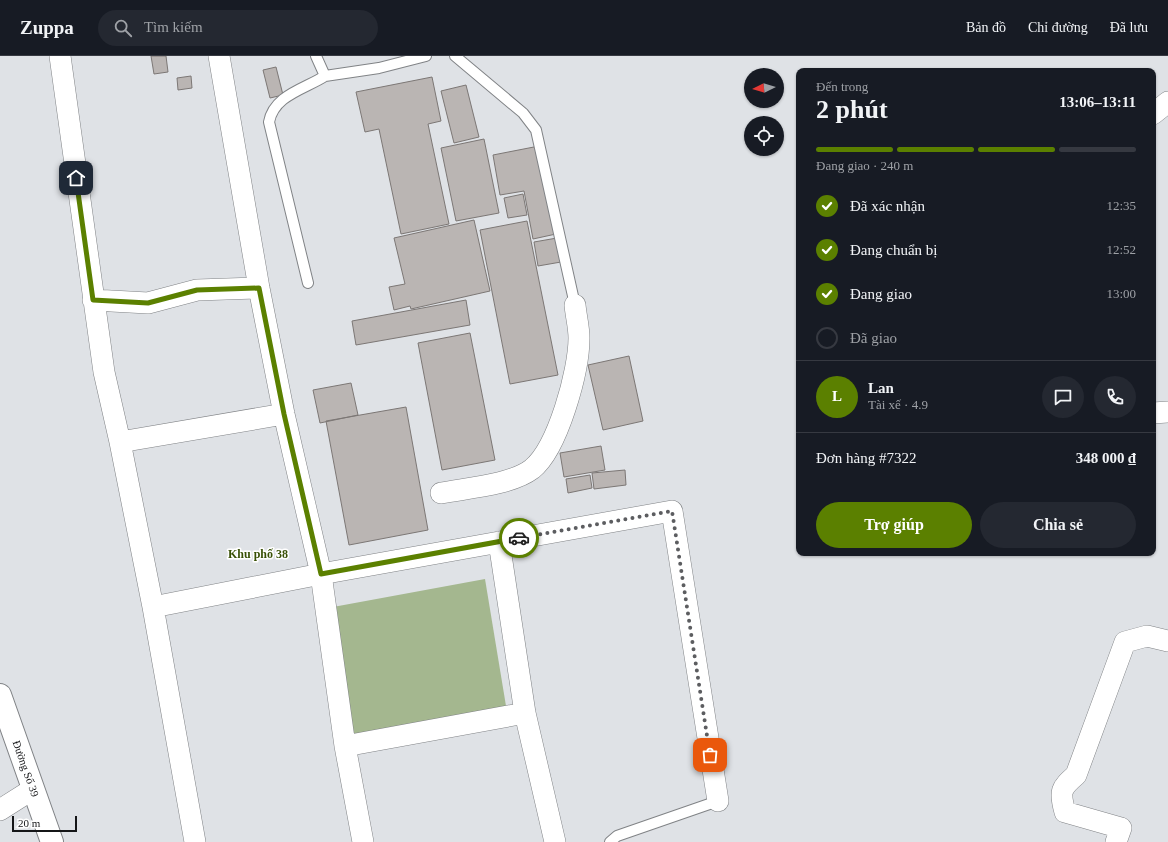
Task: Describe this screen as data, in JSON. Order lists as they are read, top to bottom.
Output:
{
  "streets": {
    "street": ["Đường Số 39"]
  },
  "districts": ["Khu phố 38"],
  "scale_bar": "20 m",
  "north": "left",
  "page": {
    "header": "Zuppa",
    "search": "Tìm kiếm",
    "nav": ["Bản đồ", "Chỉ đường", "Đã lưu"],
    "heading": ["2 phút", "Đến trong", "13:06–13:11"],
    "panel": [
      "Lan",
      "Tài xế · 4.9",
      "Đơn hàng #7322",
      "348 000 ₫"
    ],
    "bar": "Đang giao · 240 m",
    "list": [
      ["Đã xác nhận", "12:35"],
      ["Đang chuẩn bị", "12:52"],
      ["Đang giao", "13:00"],
      "Đã giao"
    ],
    "round": "L",
    "buttons": ["Trợ giúp", "Chia sẻ"],
    "scale": "20 m"
  }
}
